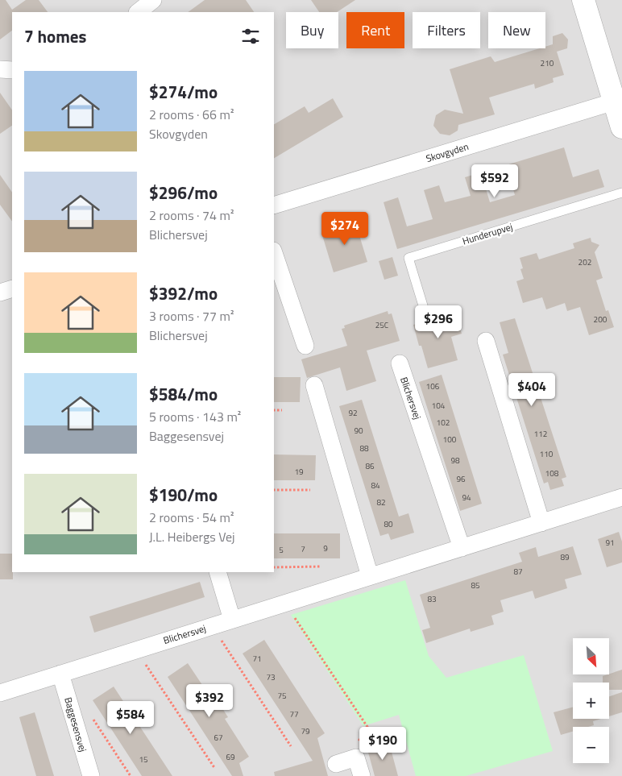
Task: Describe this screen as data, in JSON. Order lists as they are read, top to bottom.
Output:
{
  "streets": {
    "street": ["Skovgyden", "Blichersvej", "Baggesensvej"],
    "lane": ["Hunderupvej"]
  },
  "crossings": [
    ["Blichersvej", "Baggesensvej"]
  ],
  "house_numbers": [
    "210",
    "202",
    "200",
    "25C",
    "106",
    "104",
    "92",
    "102",
    "90",
    "112",
    "100",
    "88",
    "110",
    "98",
    "86",
    "19",
    "108",
    "96",
    "84",
    "94",
    "82",
    "80",
    "91",
    "9",
    "7",
    "5",
    "89",
    "87",
    "85",
    "83",
    "71",
    "73",
    "75",
    "77",
    "79",
    "67",
    "69",
    "15"
  ],
  "north": "bottom right",
  "page": {
    "chip": [
      "Buy",
      "Rent",
      "Filters",
      "New"
    ],
    "heading": "7 homes",
    "list": [
      {
        "name": "$274/mo",
        "note": "2 rooms · 66 m² · Skovgyden"
      },
      {
        "name": "$296/mo",
        "note": "2 rooms · 74 m² · Blichersvej"
      },
      {
        "name": "$392/mo",
        "note": "3 rooms · 77 m² · Blichersvej"
      },
      {
        "name": "$584/mo",
        "note": "5 rooms · 143 m² · Baggesensvej"
      },
      {
        "name": "$190/mo",
        "note": "2 rooms · 54 m² · J.L. Heibergs Vej"
      }
    ],
    "price": [
      "$592",
      "$274",
      "$296",
      "$404",
      "$392",
      "$584",
      "$190"
    ],
    "map_buttons": ["+", "−"]
  }
}
